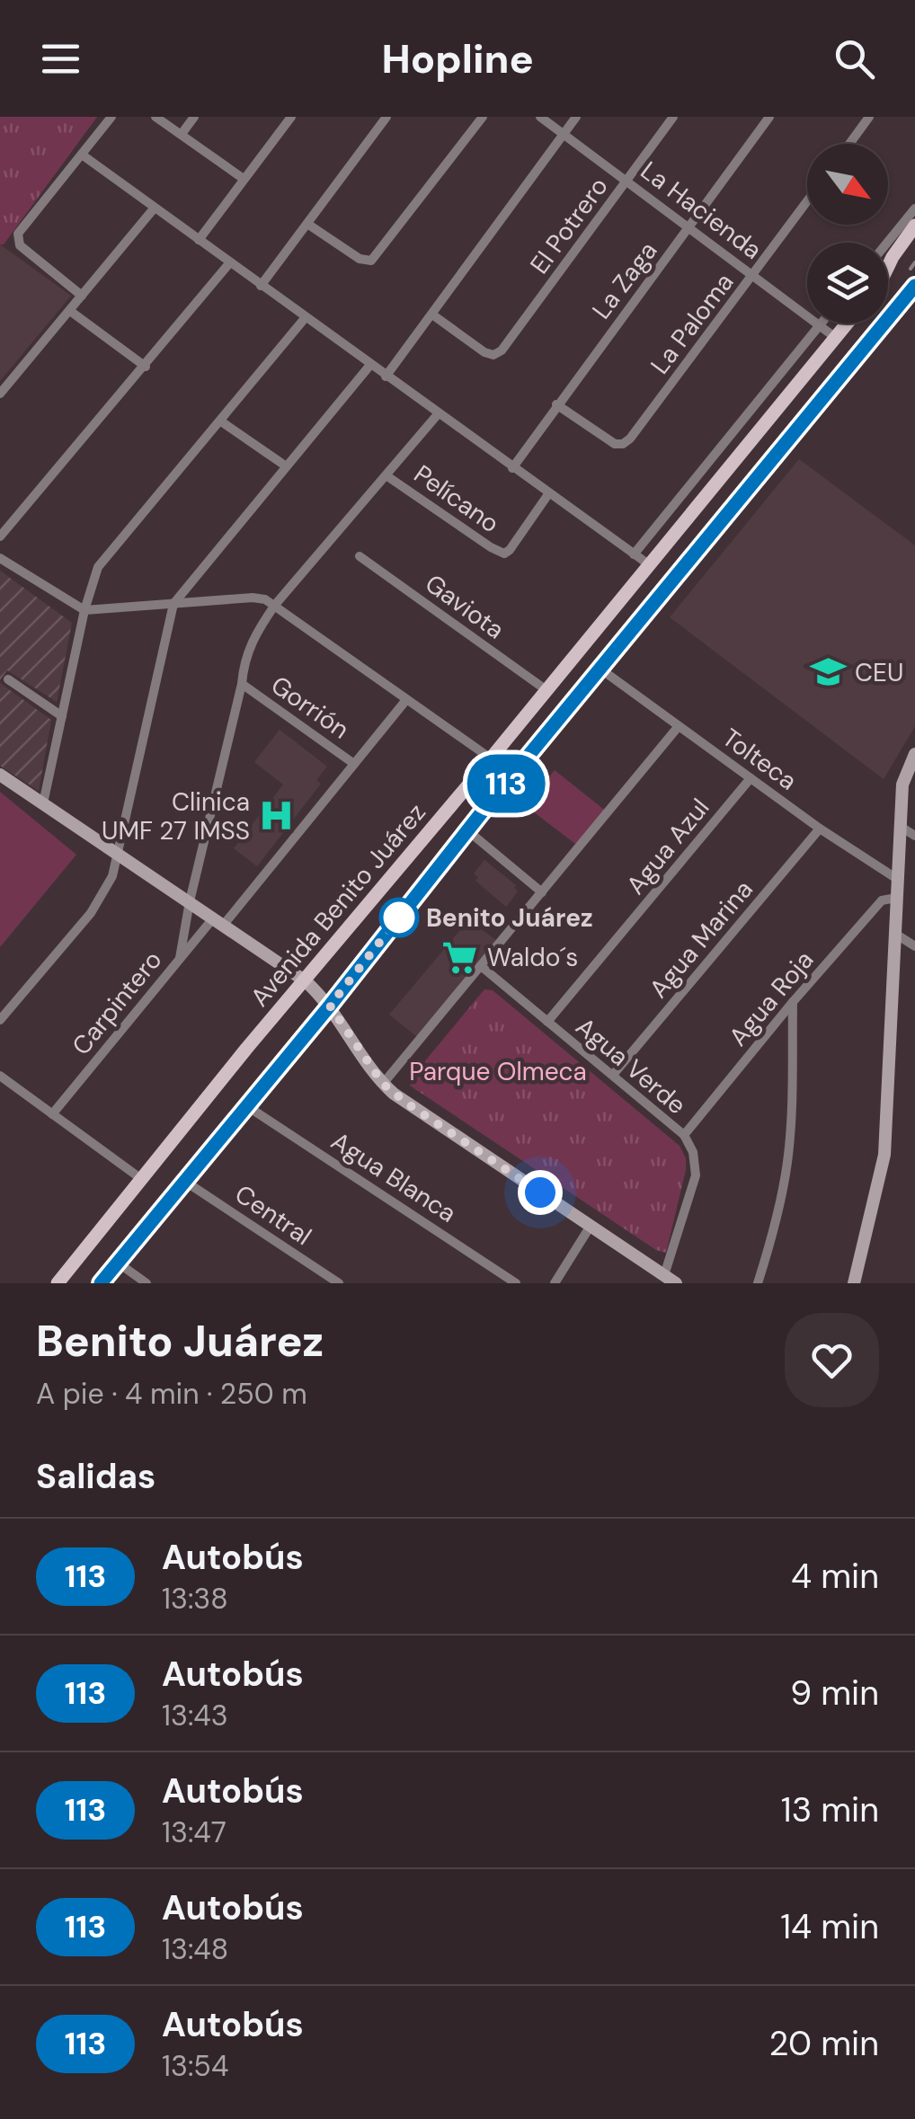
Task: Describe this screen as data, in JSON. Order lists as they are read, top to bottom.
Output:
{
  "streets": {
    "main road": ["Avenida Benito Juárez"],
    "street": [
      "La Hacienda",
      "El Potrero",
      "La Zaga",
      "La Paloma",
      "Pelícano",
      "Gaviota",
      "Gorrión",
      "Tolteca",
      "Agua Azul",
      "Agua Marina",
      "Agua Roja",
      "Carpintero",
      "Agua Verde",
      "Agua Blanca",
      "Central"
    ]
  },
  "crossings": [
    ["La Hacienda", "El Potrero"],
    ["La Hacienda", "La Zaga"],
    ["La Hacienda", "La Paloma"],
    ["La Hacienda", "Avenida Benito Juárez"],
    ["La Zaga", "La Paloma"],
    ["Gaviota", "Avenida Benito Juárez"],
    ["Gorrión", "Carpintero"],
    ["Tolteca", "Agua Azul"],
    ["Tolteca", "Avenida Benito Juárez"],
    ["Tolteca", "Agua Marina"],
    ["Agua Azul", "Agua Verde"],
    ["Avenida Benito Juárez", "Agua Blanca"],
    ["Avenida Benito Juárez", "Central"],
    ["Agua Marina", "Agua Verde"],
    ["Agua Roja", "Agua Verde"]
  ],
  "parks": ["Parque Olmeca"],
  "places": {
    "school or university": ["CEU"],
    "hospital": ["Clinica UMF 27 IMSS"],
    "other": ["Benito Juárez"],
    "supermarket": ["Waldo´s"]
  },
  "lines": ["bus line 113"],
  "north": "bottom right",
  "page": {
    "header": "Hopline",
    "on_map": "113",
    "heading": [
      ["Benito Juárez", "A pie · 4 min · 250 m"],
      "Salidas"
    ],
    "list": [
      {
        "mark": "113",
        "name": "Autobús",
        "note": "13:38",
        "value": "4 min"
      },
      {
        "mark": "113",
        "name": "Autobús",
        "note": "13:43",
        "value": "9 min"
      },
      {
        "mark": "113",
        "name": "Autobús",
        "note": "13:47",
        "value": "13 min"
      },
      {
        "mark": "113",
        "name": "Autobús",
        "note": "13:48",
        "value": "14 min"
      },
      {
        "mark": "113",
        "name": "Autobús",
        "note": "13:54",
        "value": "20 min"
      }
    ]
  }
}
